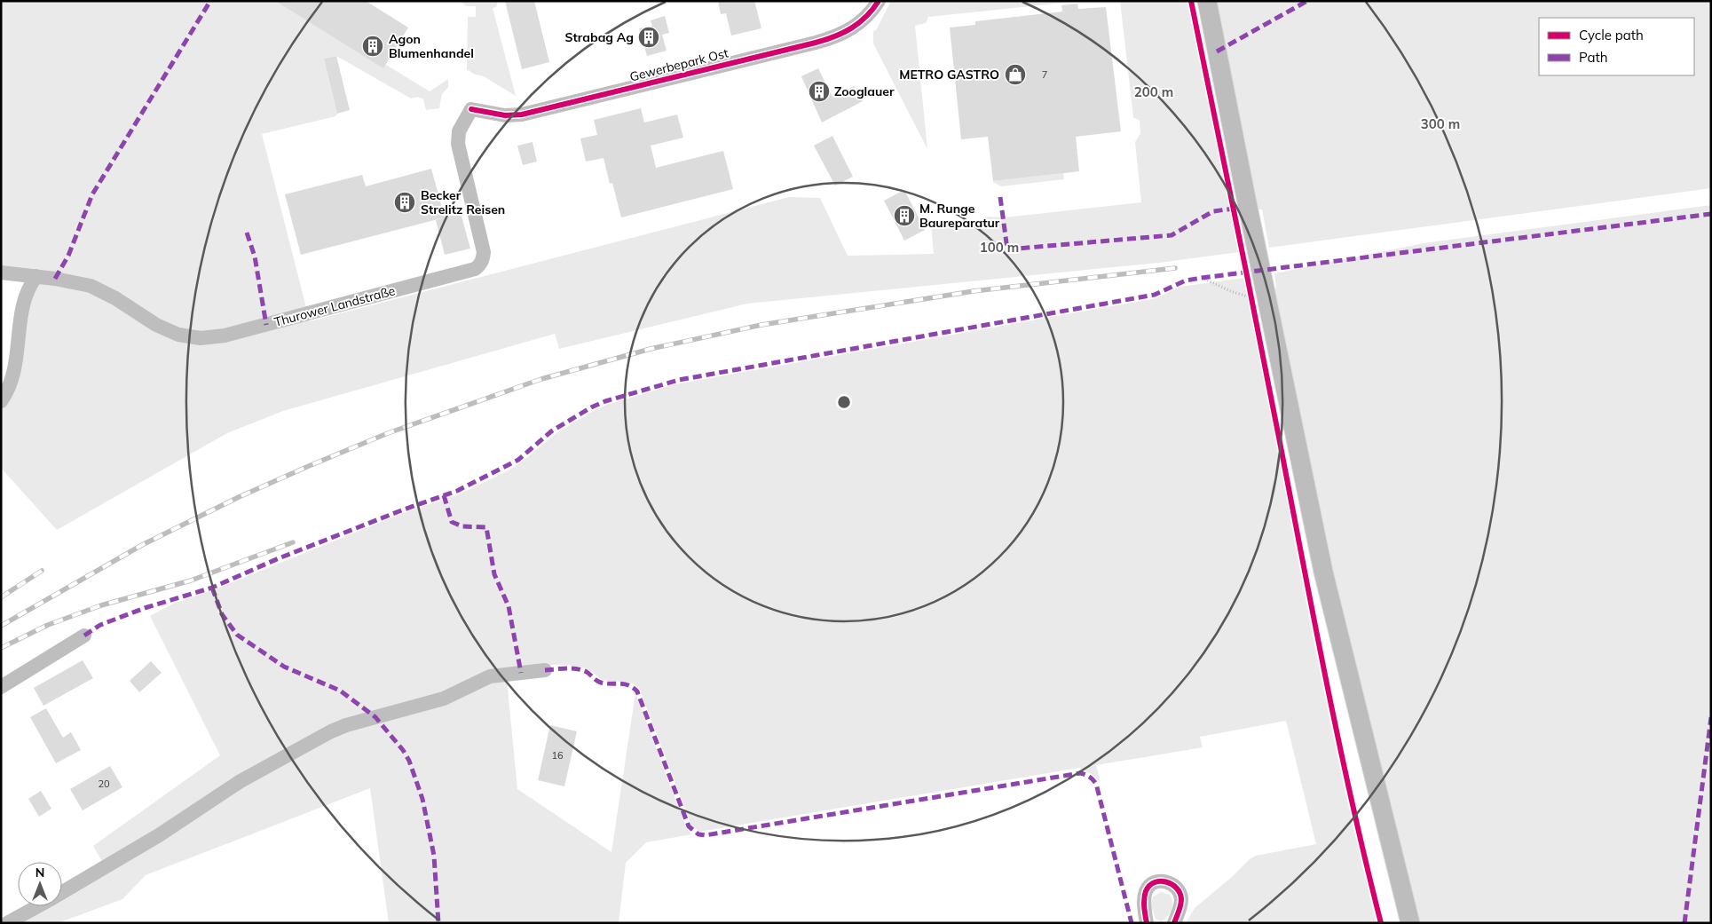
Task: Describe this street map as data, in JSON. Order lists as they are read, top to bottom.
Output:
{
  "streets": {
    "street": ["Gewerbepark Ost", "Thurower Landstraße"]
  },
  "crossings": [
    ["Gewerbepark Ost", "Thurower Landstraße"]
  ],
  "places": {
    "building": [
      "Strabag Ag",
      "Agon Blumenhandel",
      "Zooglauer",
      "Becker Strelitz Reisen",
      "M. Runge Baureparatur"
    ],
    "shop": ["METRO GASTRO"]
  },
  "house_numbers": ["7", "16", "20"],
  "legend": ["Cycle path", "Path"],
  "north": "top",
  "rings": ["200 m", "300 m", "100 m"]
}
